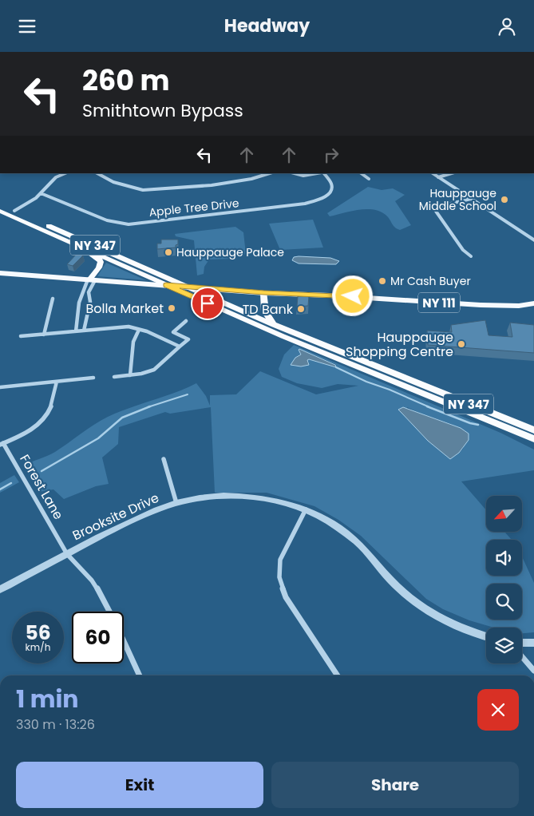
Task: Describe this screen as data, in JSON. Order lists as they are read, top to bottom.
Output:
{
  "streets": {
    "highway": ["NY 347"],
    "main road": ["NY 111"],
    "street": ["Apple Tree Drive", "Forest Lane", "Brooksite Drive"]
  },
  "crossings": [
    ["NY 347", "NY 111"],
    ["Forest Lane", "Brooksite Drive"]
  ],
  "places": [
    "Hauppauge Middle School",
    "Hauppauge Palace",
    "Mr Cash Buyer",
    "Bolla Market",
    "TD Bank",
    "Hauppauge Shopping Centre"
  ],
  "north": "bottom left",
  "page": {
    "header": "Headway",
    "turn": ["260 m", "Smithtown Bypass"],
    "speed": "56 km/h",
    "limit": "60",
    "heading": ["1 min", "330 m · 13:26"],
    "buttons": ["Exit", "Share"]
  }
}
